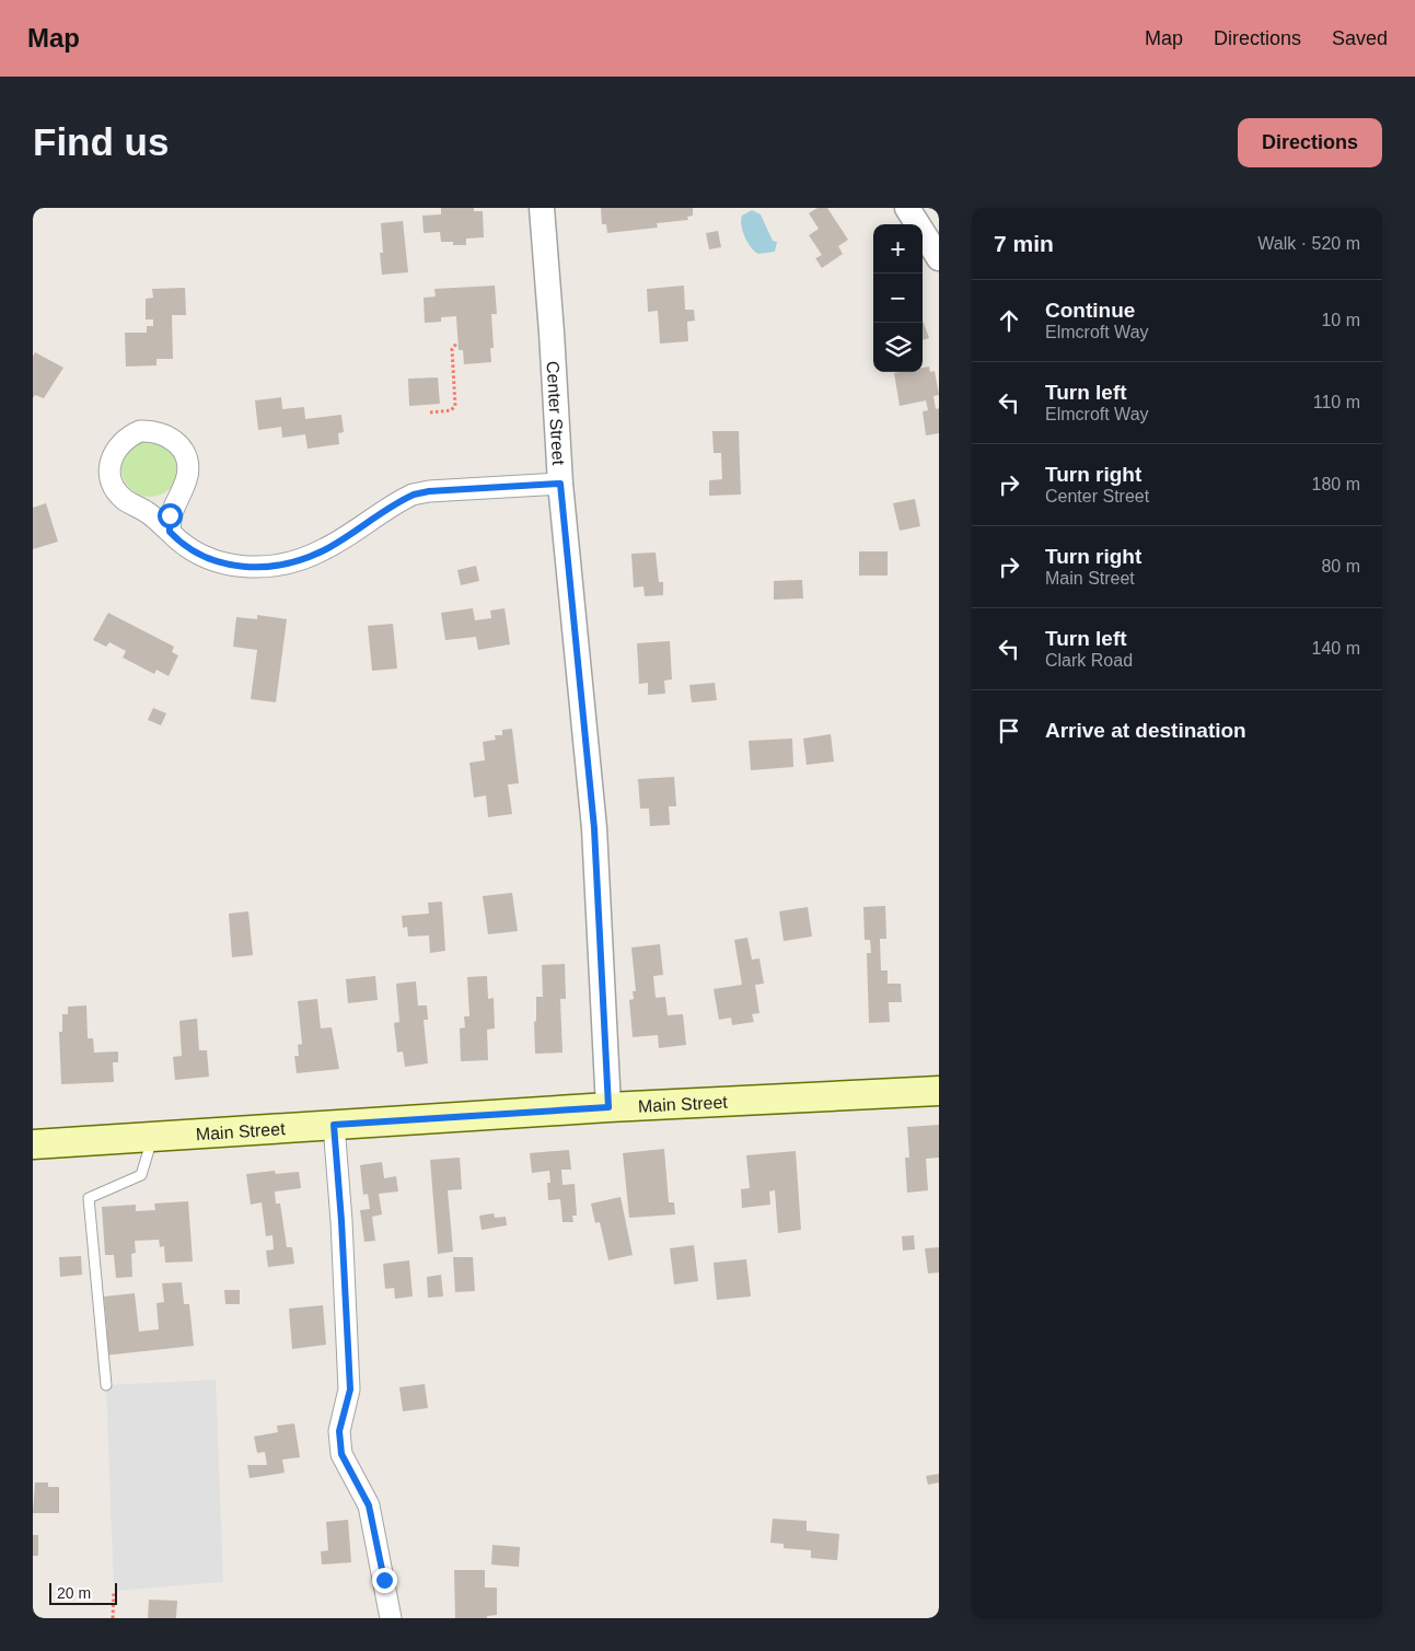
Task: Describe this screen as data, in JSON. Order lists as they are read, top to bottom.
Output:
{
  "streets": {
    "main road": ["Main Street"],
    "street": ["Center Street"]
  },
  "crossings": [
    ["Center Street", "Main Street"]
  ],
  "scale_bar": "20 m",
  "page": {
    "header": "Map",
    "nav": ["Map", "Directions", "Saved"],
    "buttons": "Directions",
    "title": "Find us",
    "heading": ["7 min", "Walk · 520 m"],
    "map_buttons": ["+", "−"],
    "list": [
      ["Continue", "Elmcroft Way", "10 m"],
      ["Turn left", "Elmcroft Way", "110 m"],
      ["Turn right", "Center Street", "180 m"],
      ["Turn right", "Main Street", "80 m"],
      ["Turn left", "Clark Road", "140 m"],
      "Arrive at destination"
    ],
    "scale": "20 m"
  }
}
